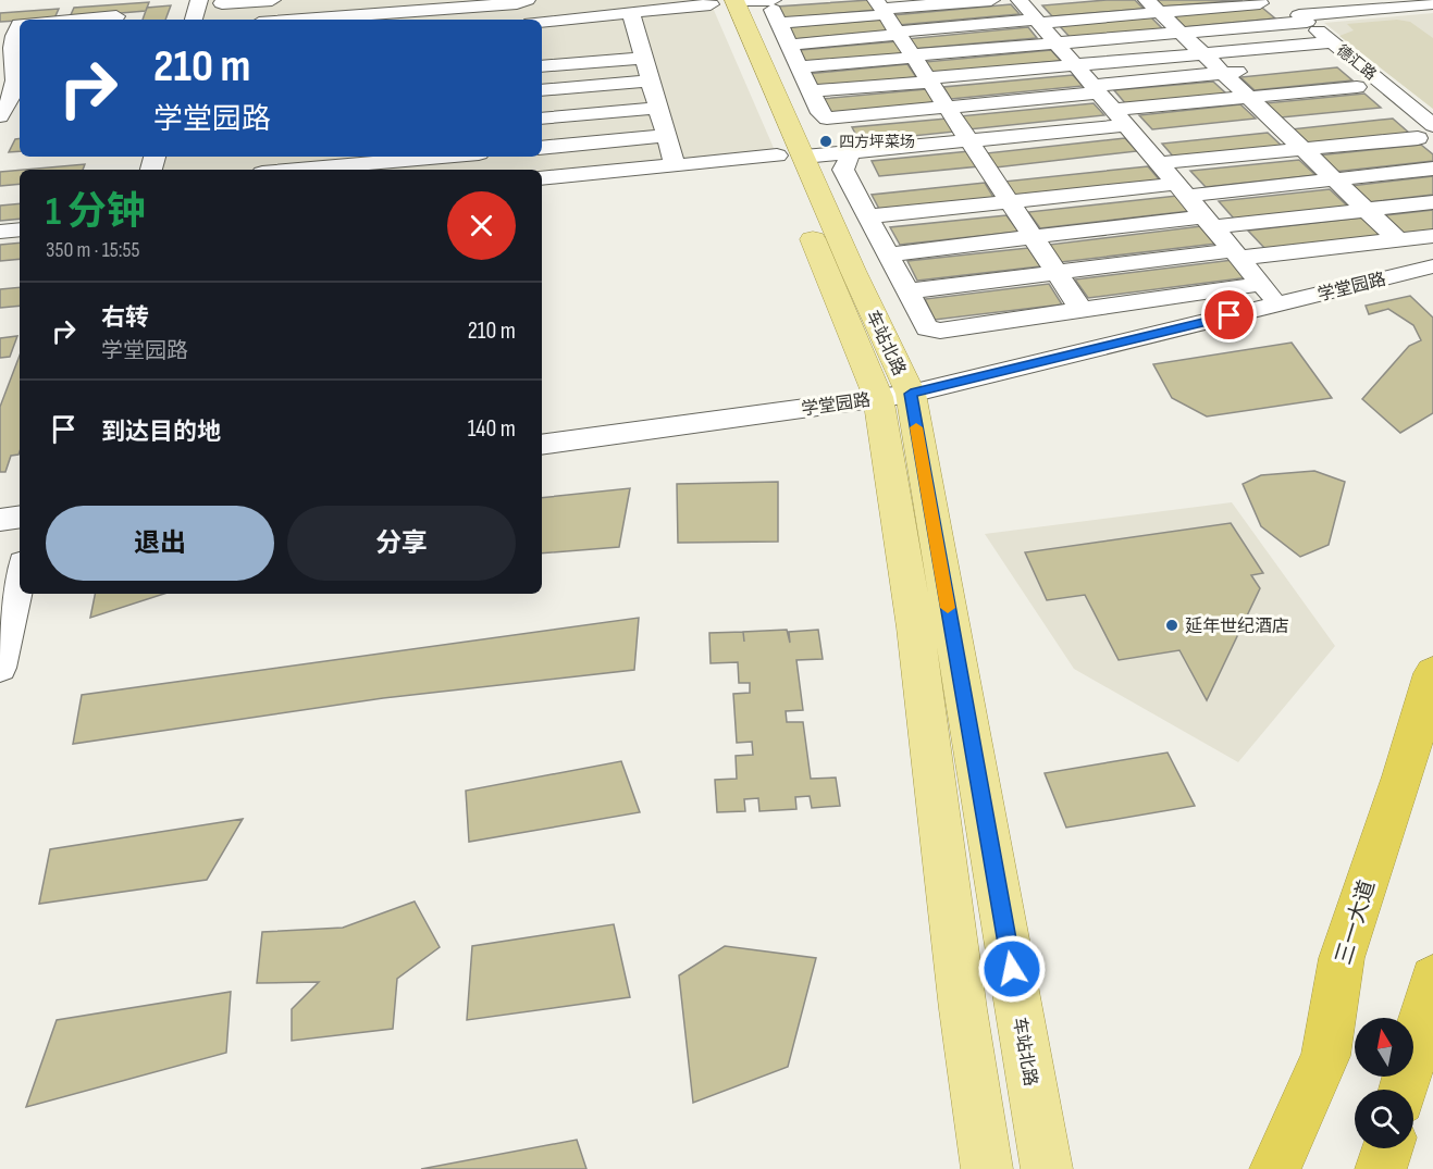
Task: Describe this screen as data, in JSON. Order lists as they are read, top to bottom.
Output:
{
  "streets": {
    "highway": ["三一大道"],
    "main road": ["车站北路"],
    "street": ["德汇路", "学堂园路"]
  },
  "crossings": [
    ["学堂园路", "车站北路"]
  ],
  "places": ["四方坪菜场", "延年世纪酒店"],
  "north": "top",
  "page": {
    "turn": ["210 m", "学堂园路"],
    "heading": ["1 分钟", "350 m · 15:55"],
    "list": [
      {
        "name": "右转",
        "note": "学堂园路",
        "value": "210 m"
      },
      {
        "name": "到达目的地",
        "value": "140 m"
      }
    ],
    "buttons": ["退出", "分享"]
  }
}
